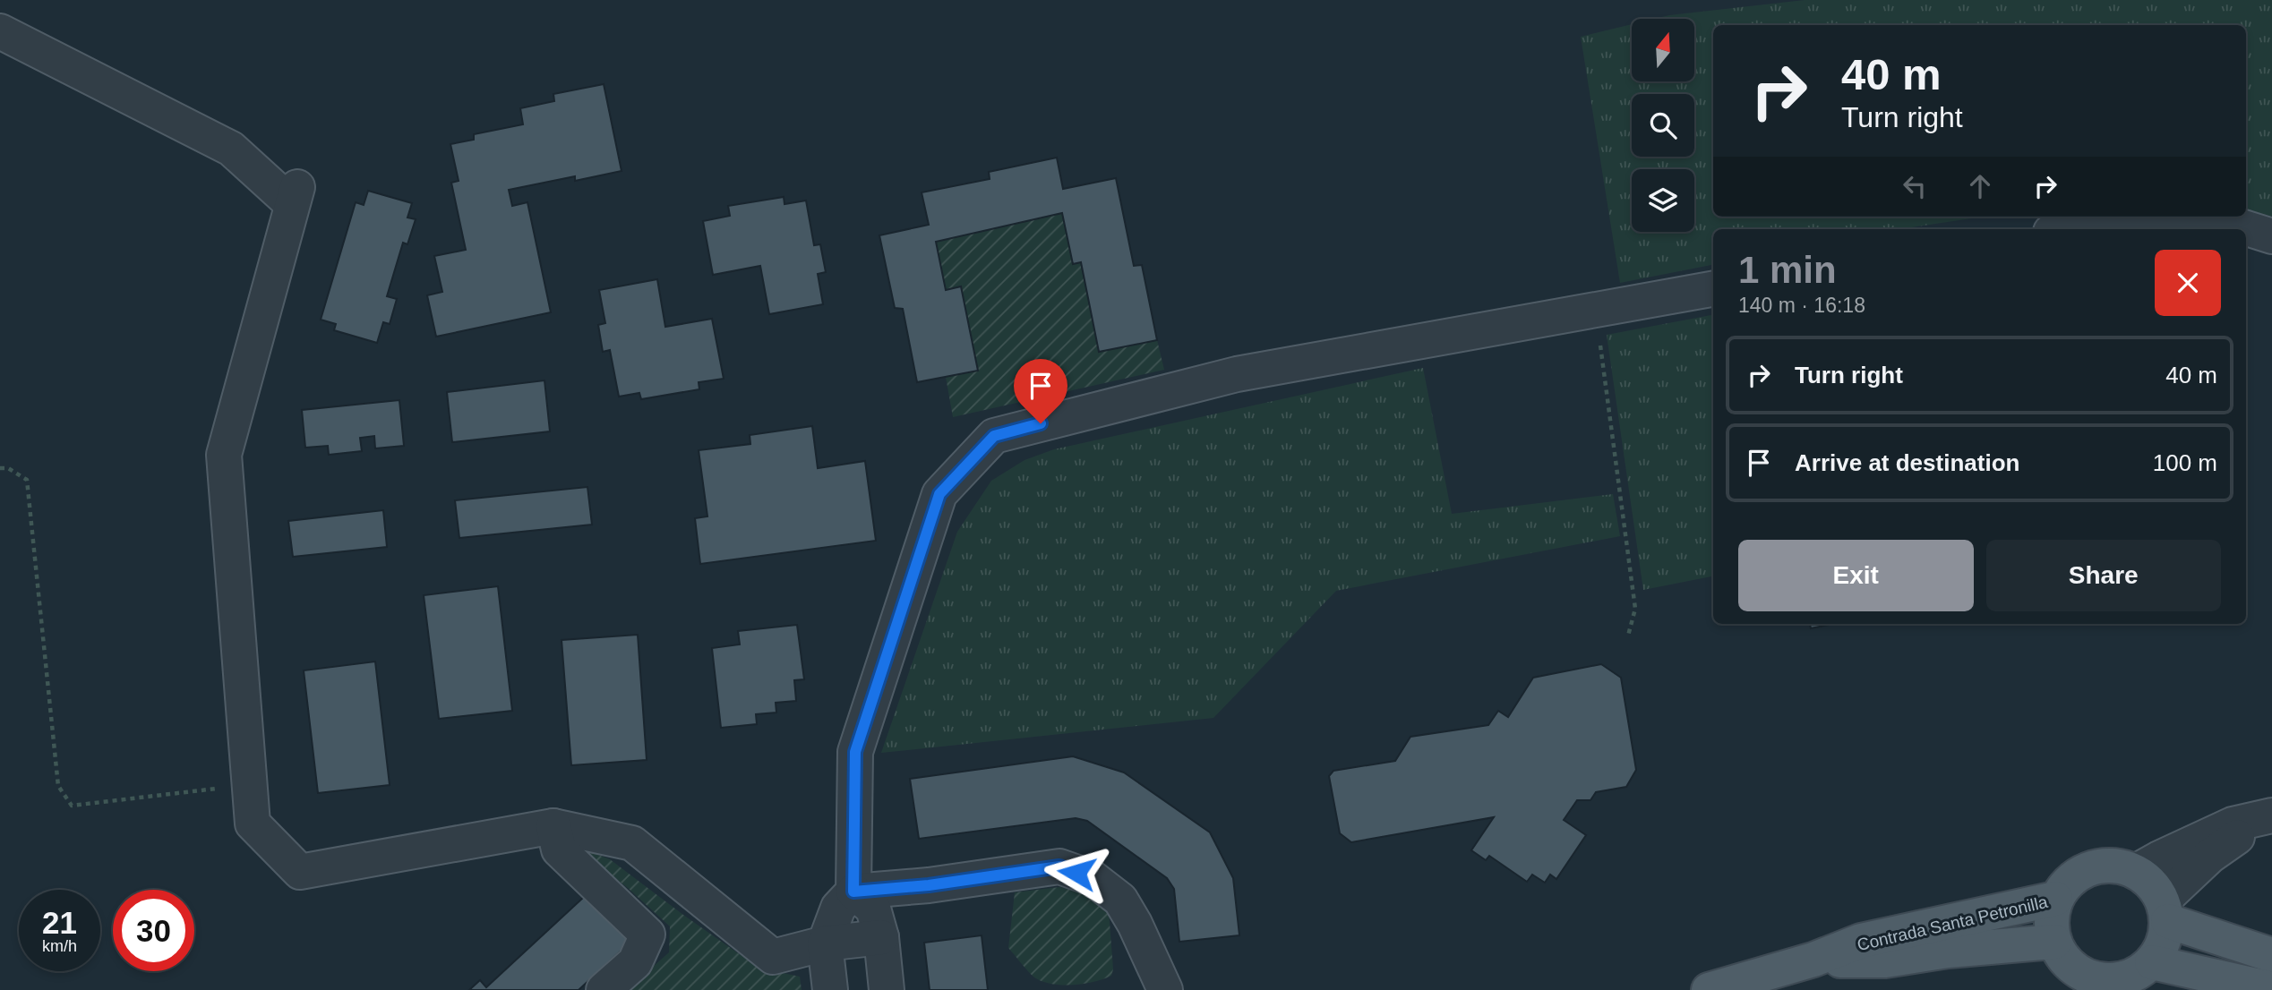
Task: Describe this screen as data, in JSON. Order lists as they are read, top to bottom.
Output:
{
  "streets": {
    "main road": ["Contrada Santa Petronilla"]
  },
  "north": "top",
  "page": {
    "turn": ["40 m", "Turn right"],
    "heading": ["1 min", "140 m · 16:18"],
    "list": [
      {
        "name": "Turn right",
        "value": "40 m"
      },
      {
        "name": "Arrive at destination",
        "value": "100 m"
      }
    ],
    "buttons": ["Exit", "Share"],
    "speed": "21 km/h",
    "limit": "30"
  }
}
